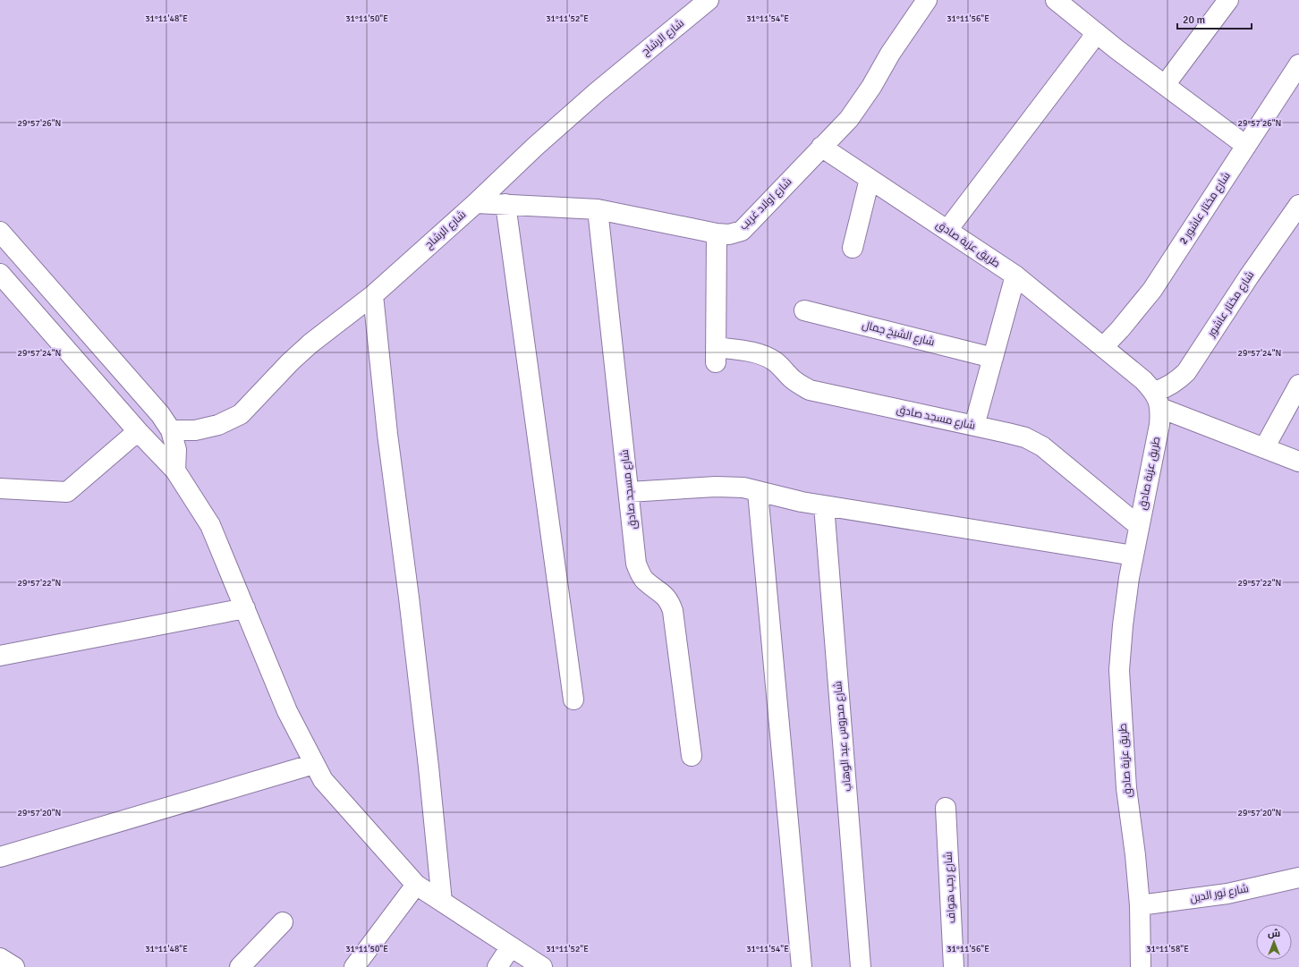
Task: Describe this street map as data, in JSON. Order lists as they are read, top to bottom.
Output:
{
  "streets": {
    "street": [
      "شارع الرشاح",
      "شارع اولاد غريب",
      "شارع مختار عاشور 2",
      "طريق عزبة صادق",
      "شارع مختار عاشور",
      "شارع الشيخ جمال",
      "شارع مسجد صادق",
      "شارع محروس عبد الوهاب",
      "شارع رجب هواف",
      "شارع نور الدين"
    ]
  },
  "crossings": [
    ["شارع الرشاح", "شارع اولاد غريب"],
    ["شارع اولاد غريب", "طريق عزبة صادق"],
    ["شارع اولاد غريب", "شارع مسجد صادق"],
    ["شارع مختار عاشور 2", "طريق عزبة صادق"],
    ["طريق عزبة صادق", "شارع مختار عاشور"],
    ["طريق عزبة صادق", "شارع مسجد صادق"],
    ["طريق عزبة صادق", "شارع نور الدين"]
  ],
  "scale_bar": "20 m",
  "north": "top",
  "coordinates": [
    "31°11'48\"E",
    "31°11'50\"E",
    "31°11'52\"E",
    "31°11'54\"E",
    "31°11'56\"E",
    "29°57'26\"N",
    "29°57'24\"N",
    "29°57'22\"N",
    "29°57'20\"N",
    "31°11'58\"E"
  ]
}
